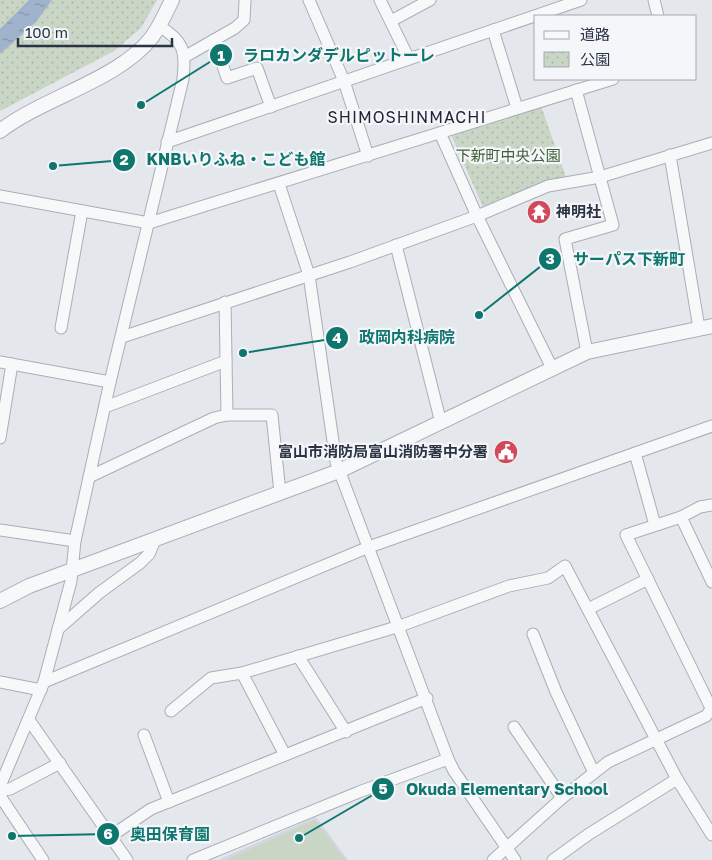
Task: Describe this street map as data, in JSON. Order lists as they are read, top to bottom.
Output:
{
  "districts": ["SHIMOSHINMACHI"],
  "parks": ["下新町中央公園"],
  "places": {
    "other": [
      "ラロカンダデルピットーレ",
      "KNBいりふね・こども館",
      "サーパス下新町",
      "政岡内科病院",
      "奥田保育園",
      "Okuda Elementary School"
    ],
    "temple": ["神明社"],
    "public building": ["富山市消防局富山消防署中分署"]
  },
  "legend": ["道路", "公園"],
  "scale_bar": "100 m"
}
